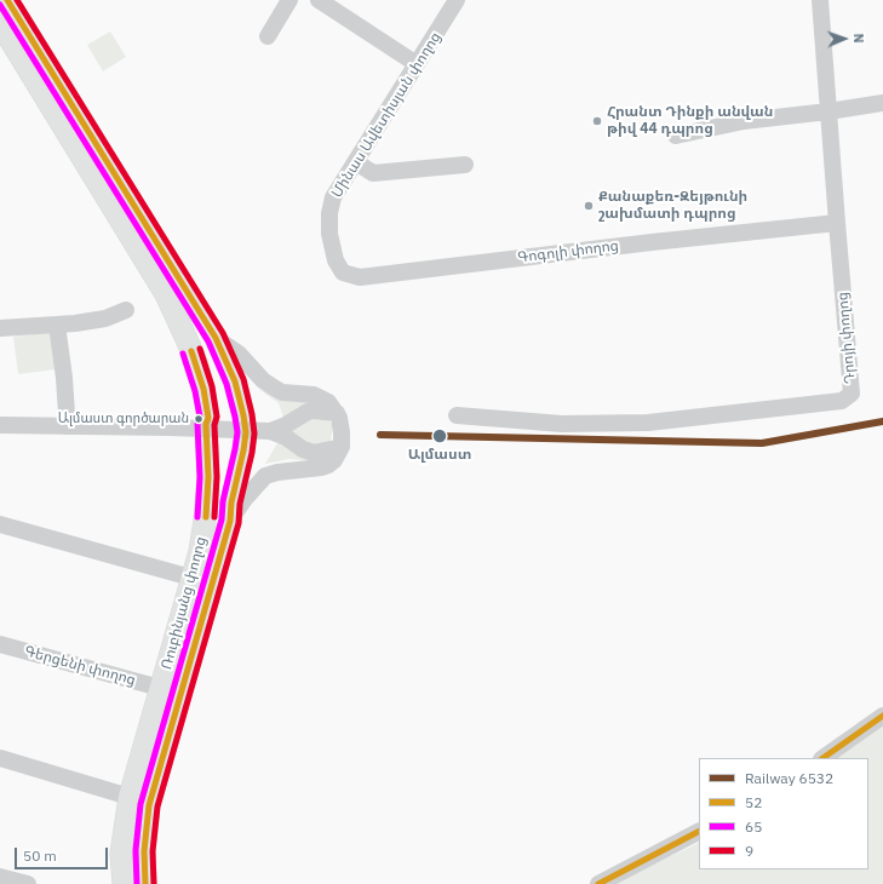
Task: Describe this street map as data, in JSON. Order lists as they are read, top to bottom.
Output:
{
  "streets": {
    "main road": ["Ռուբինյանց փողոց"],
    "street": [
      "Մինաս Ավետիսյան փողոց",
      "Գոգոլի փողոց",
      "Դրոյի փողոց",
      "Գերցենի փողոց"
    ]
  },
  "crossings": [
    ["Մինաս Ավետիսյան փողոց", "Գոգոլի փողոց"],
    ["Գոգոլի փողոց", "Դրոյի փողոց"],
    ["Ռուբինյանց փողոց", "Գերցենի փողոց"]
  ],
  "places": [
    "Հրանտ Դինքի անվան թիվ 44 դպրոց",
    "Քանաքեռ-Զեյթունի շախմատի դպրոց",
    "Ալմաստ գործարան",
    "Ալմաստ"
  ],
  "lines": [
    "transit line 52",
    "transit line 9",
    "transit line 65",
    "rail line 6532"
  ],
  "legend": [
    "Railway 6532",
    "52",
    "65",
    "9"
  ],
  "scale_bar": "50 m",
  "north": "right"
}
